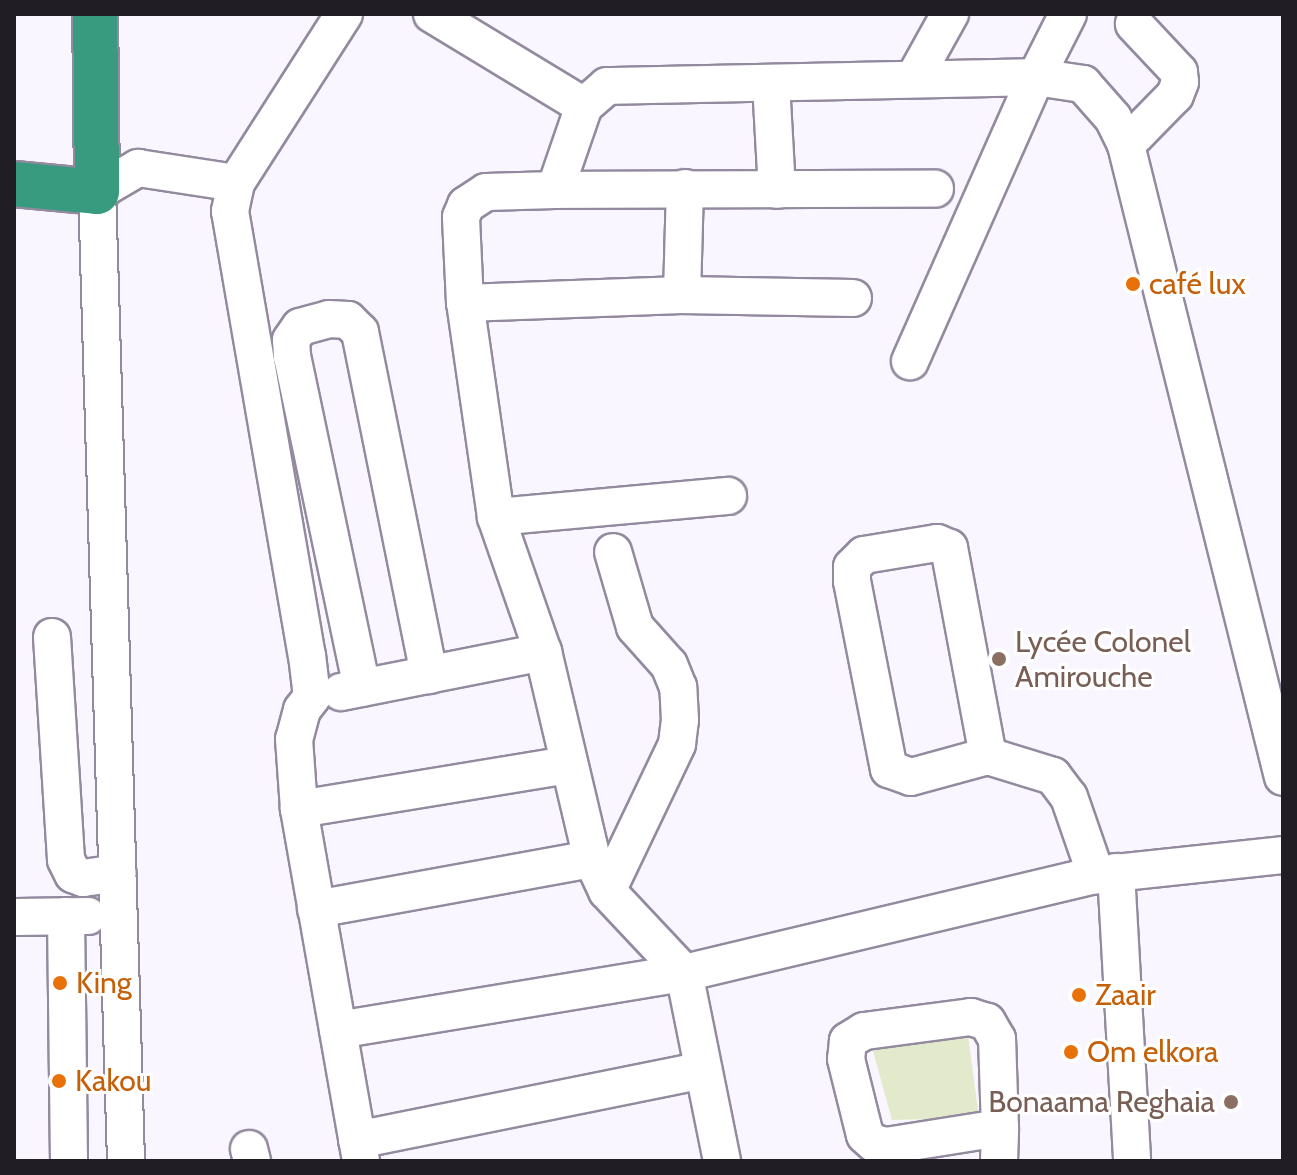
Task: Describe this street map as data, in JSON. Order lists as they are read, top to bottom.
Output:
{
  "places": [
    "café lux",
    "Lycée Colonel Amirouche",
    "King",
    "Zaair",
    "Om elkora",
    "Kakou",
    "Bonaama Reghaia"
  ]
}
